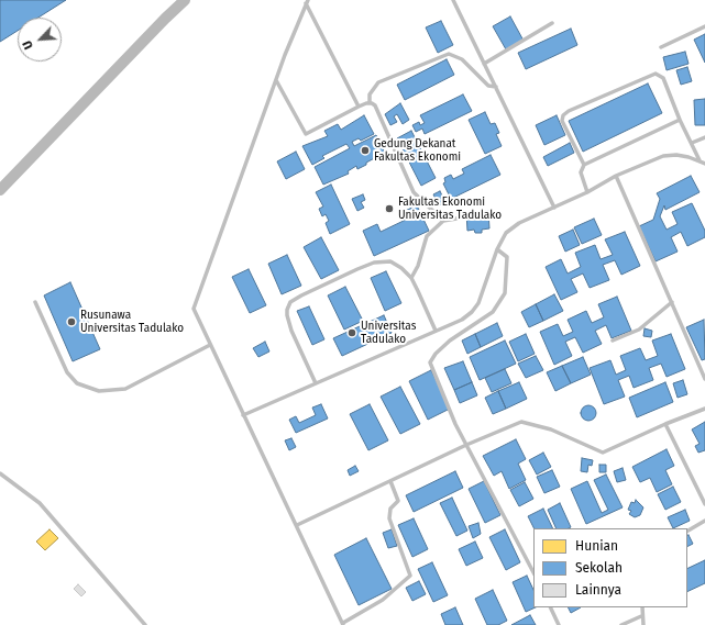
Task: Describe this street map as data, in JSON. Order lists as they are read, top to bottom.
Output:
{
  "places": [
    "Gedung Dekanat Fakultas Ekonomi",
    "Fakultas Ekonomi Universitas Tadulako",
    "Rusunawa Universitas Tadulako",
    "Universitas Tadulako"
  ],
  "legend": ["Hunian", "Sekolah", "Lainnya"],
  "north": "bottom left"
}
